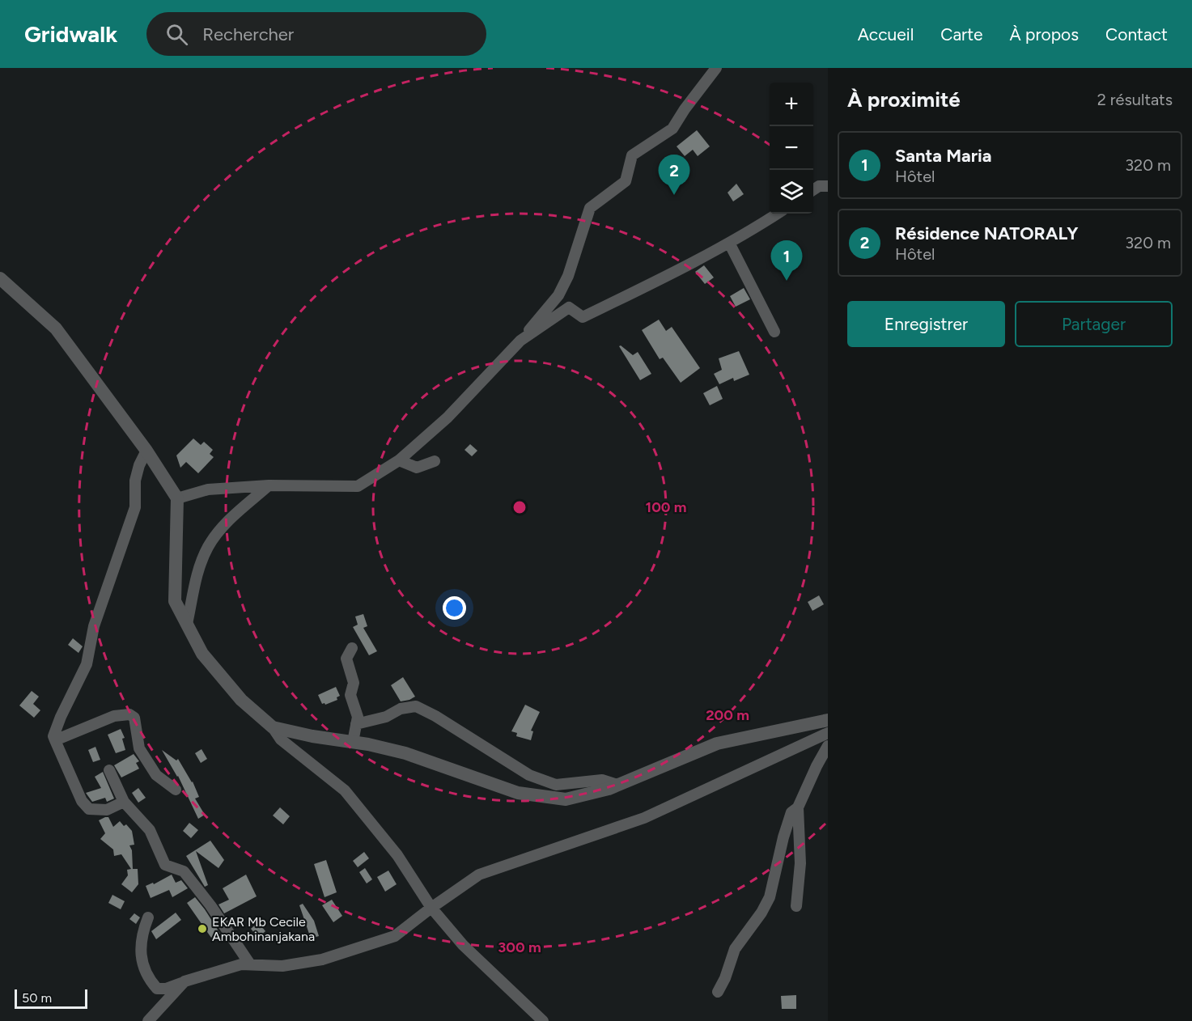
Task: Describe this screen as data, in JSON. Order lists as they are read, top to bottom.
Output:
{
  "places": ["EKAR Mb Cecile Ambohinanjakana"],
  "scale_bar": "50 m",
  "page": {
    "header": "Gridwalk",
    "search": "Rechercher",
    "nav": [
      "Accueil",
      "Carte",
      "À propos",
      "Contact"
    ],
    "heading": ["À proximité", "2 résultats"],
    "map_buttons": ["+", "−"],
    "list": [
      {
        "mark": "1",
        "name": "Santa Maria",
        "note": "Hôtel",
        "value": "320 m"
      },
      {
        "mark": "2",
        "name": "Résidence NATORALY",
        "note": "Hôtel",
        "value": "320 m"
      }
    ],
    "pins": ["2", "1"],
    "buttons": ["Enregistrer", "Partager"],
    "scale": "50 m"
  },
  "rings": ["100 m", "200 m", "300 m"]
}
